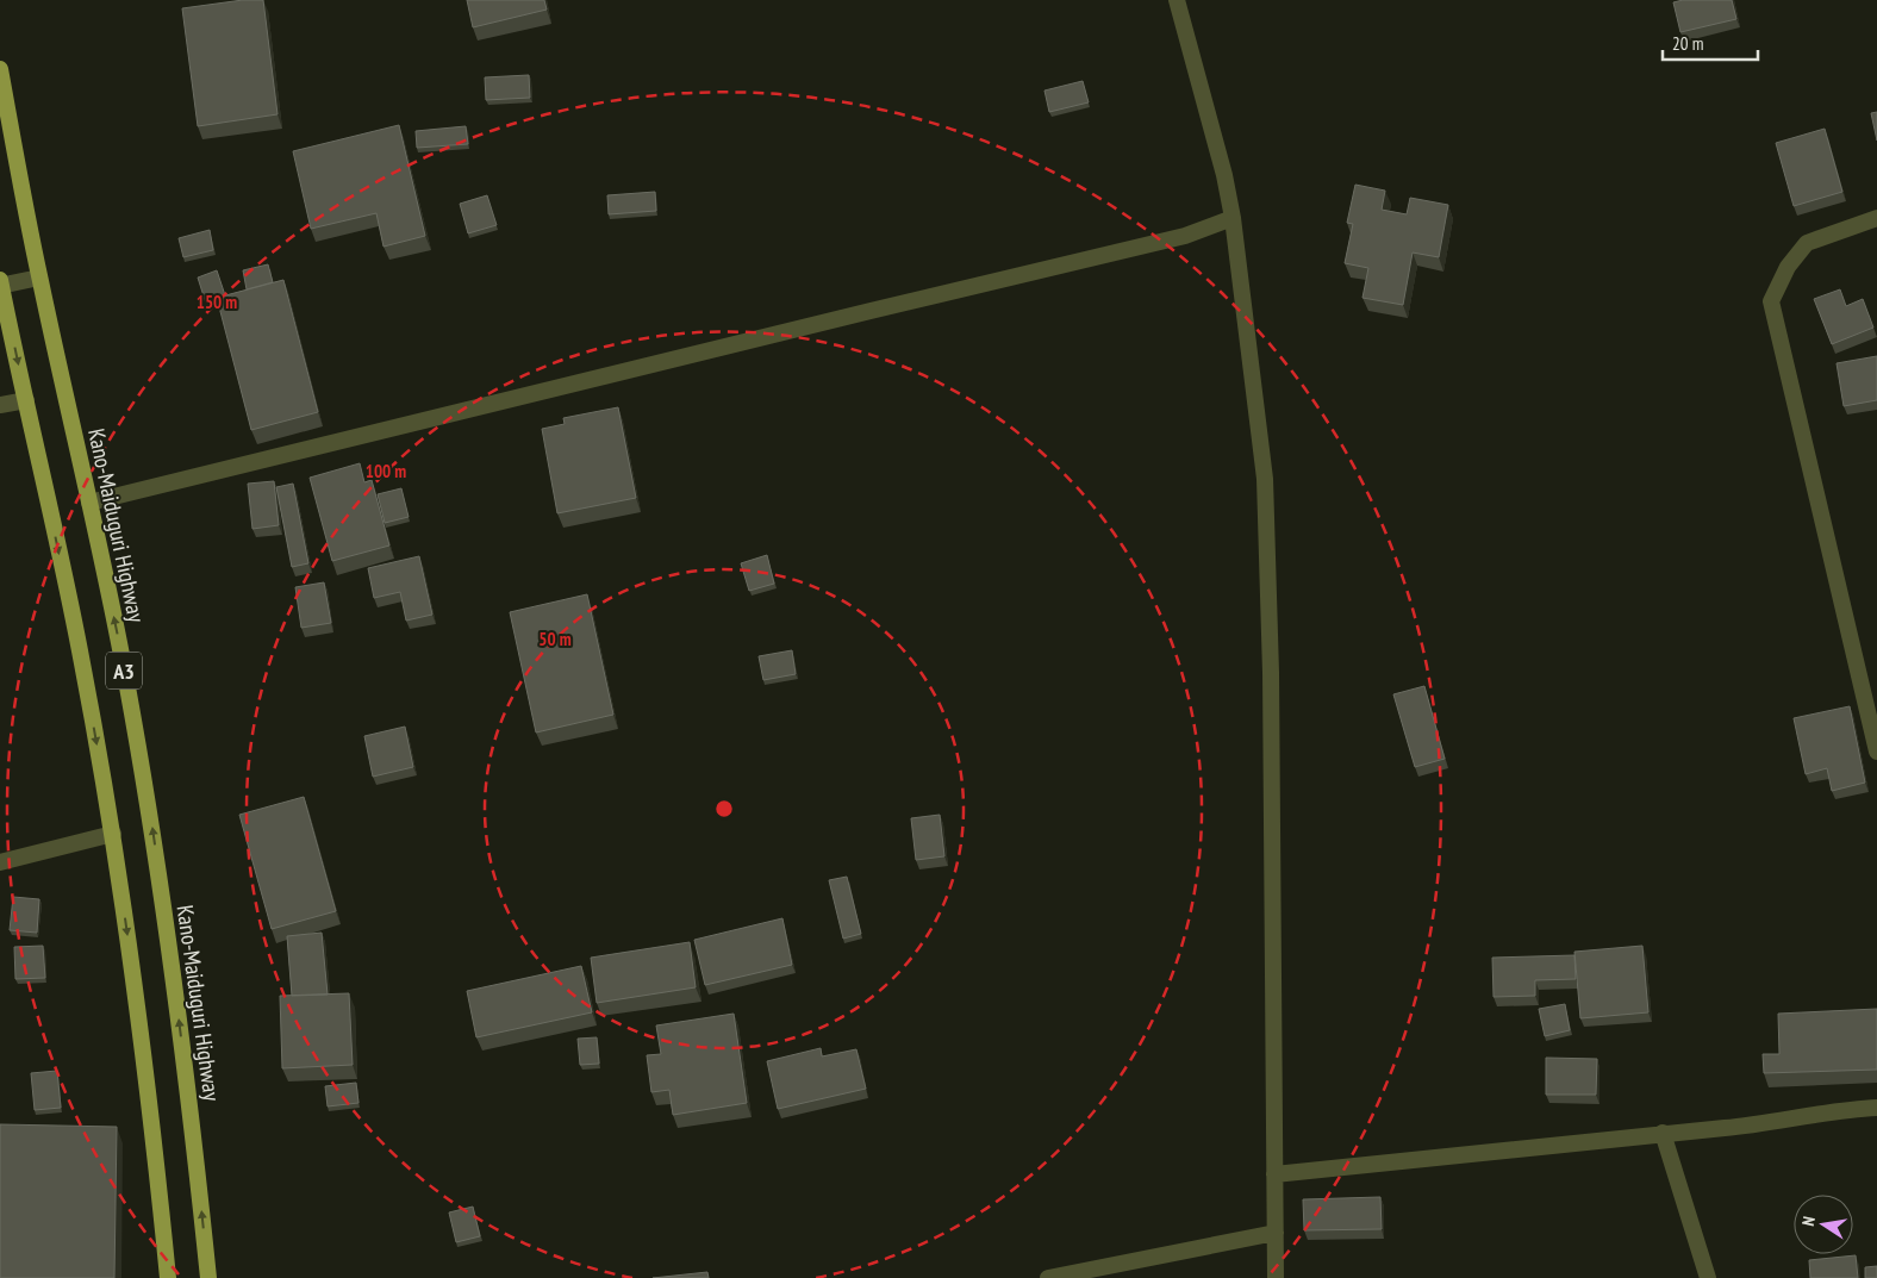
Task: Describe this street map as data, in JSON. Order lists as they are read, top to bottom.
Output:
{
  "streets": {
    "highway": ["Kano-Maiduguri Highway", "A3"]
  },
  "scale_bar": "20 m",
  "north": "left",
  "rings": ["150 m", "100 m", "50 m"]
}
